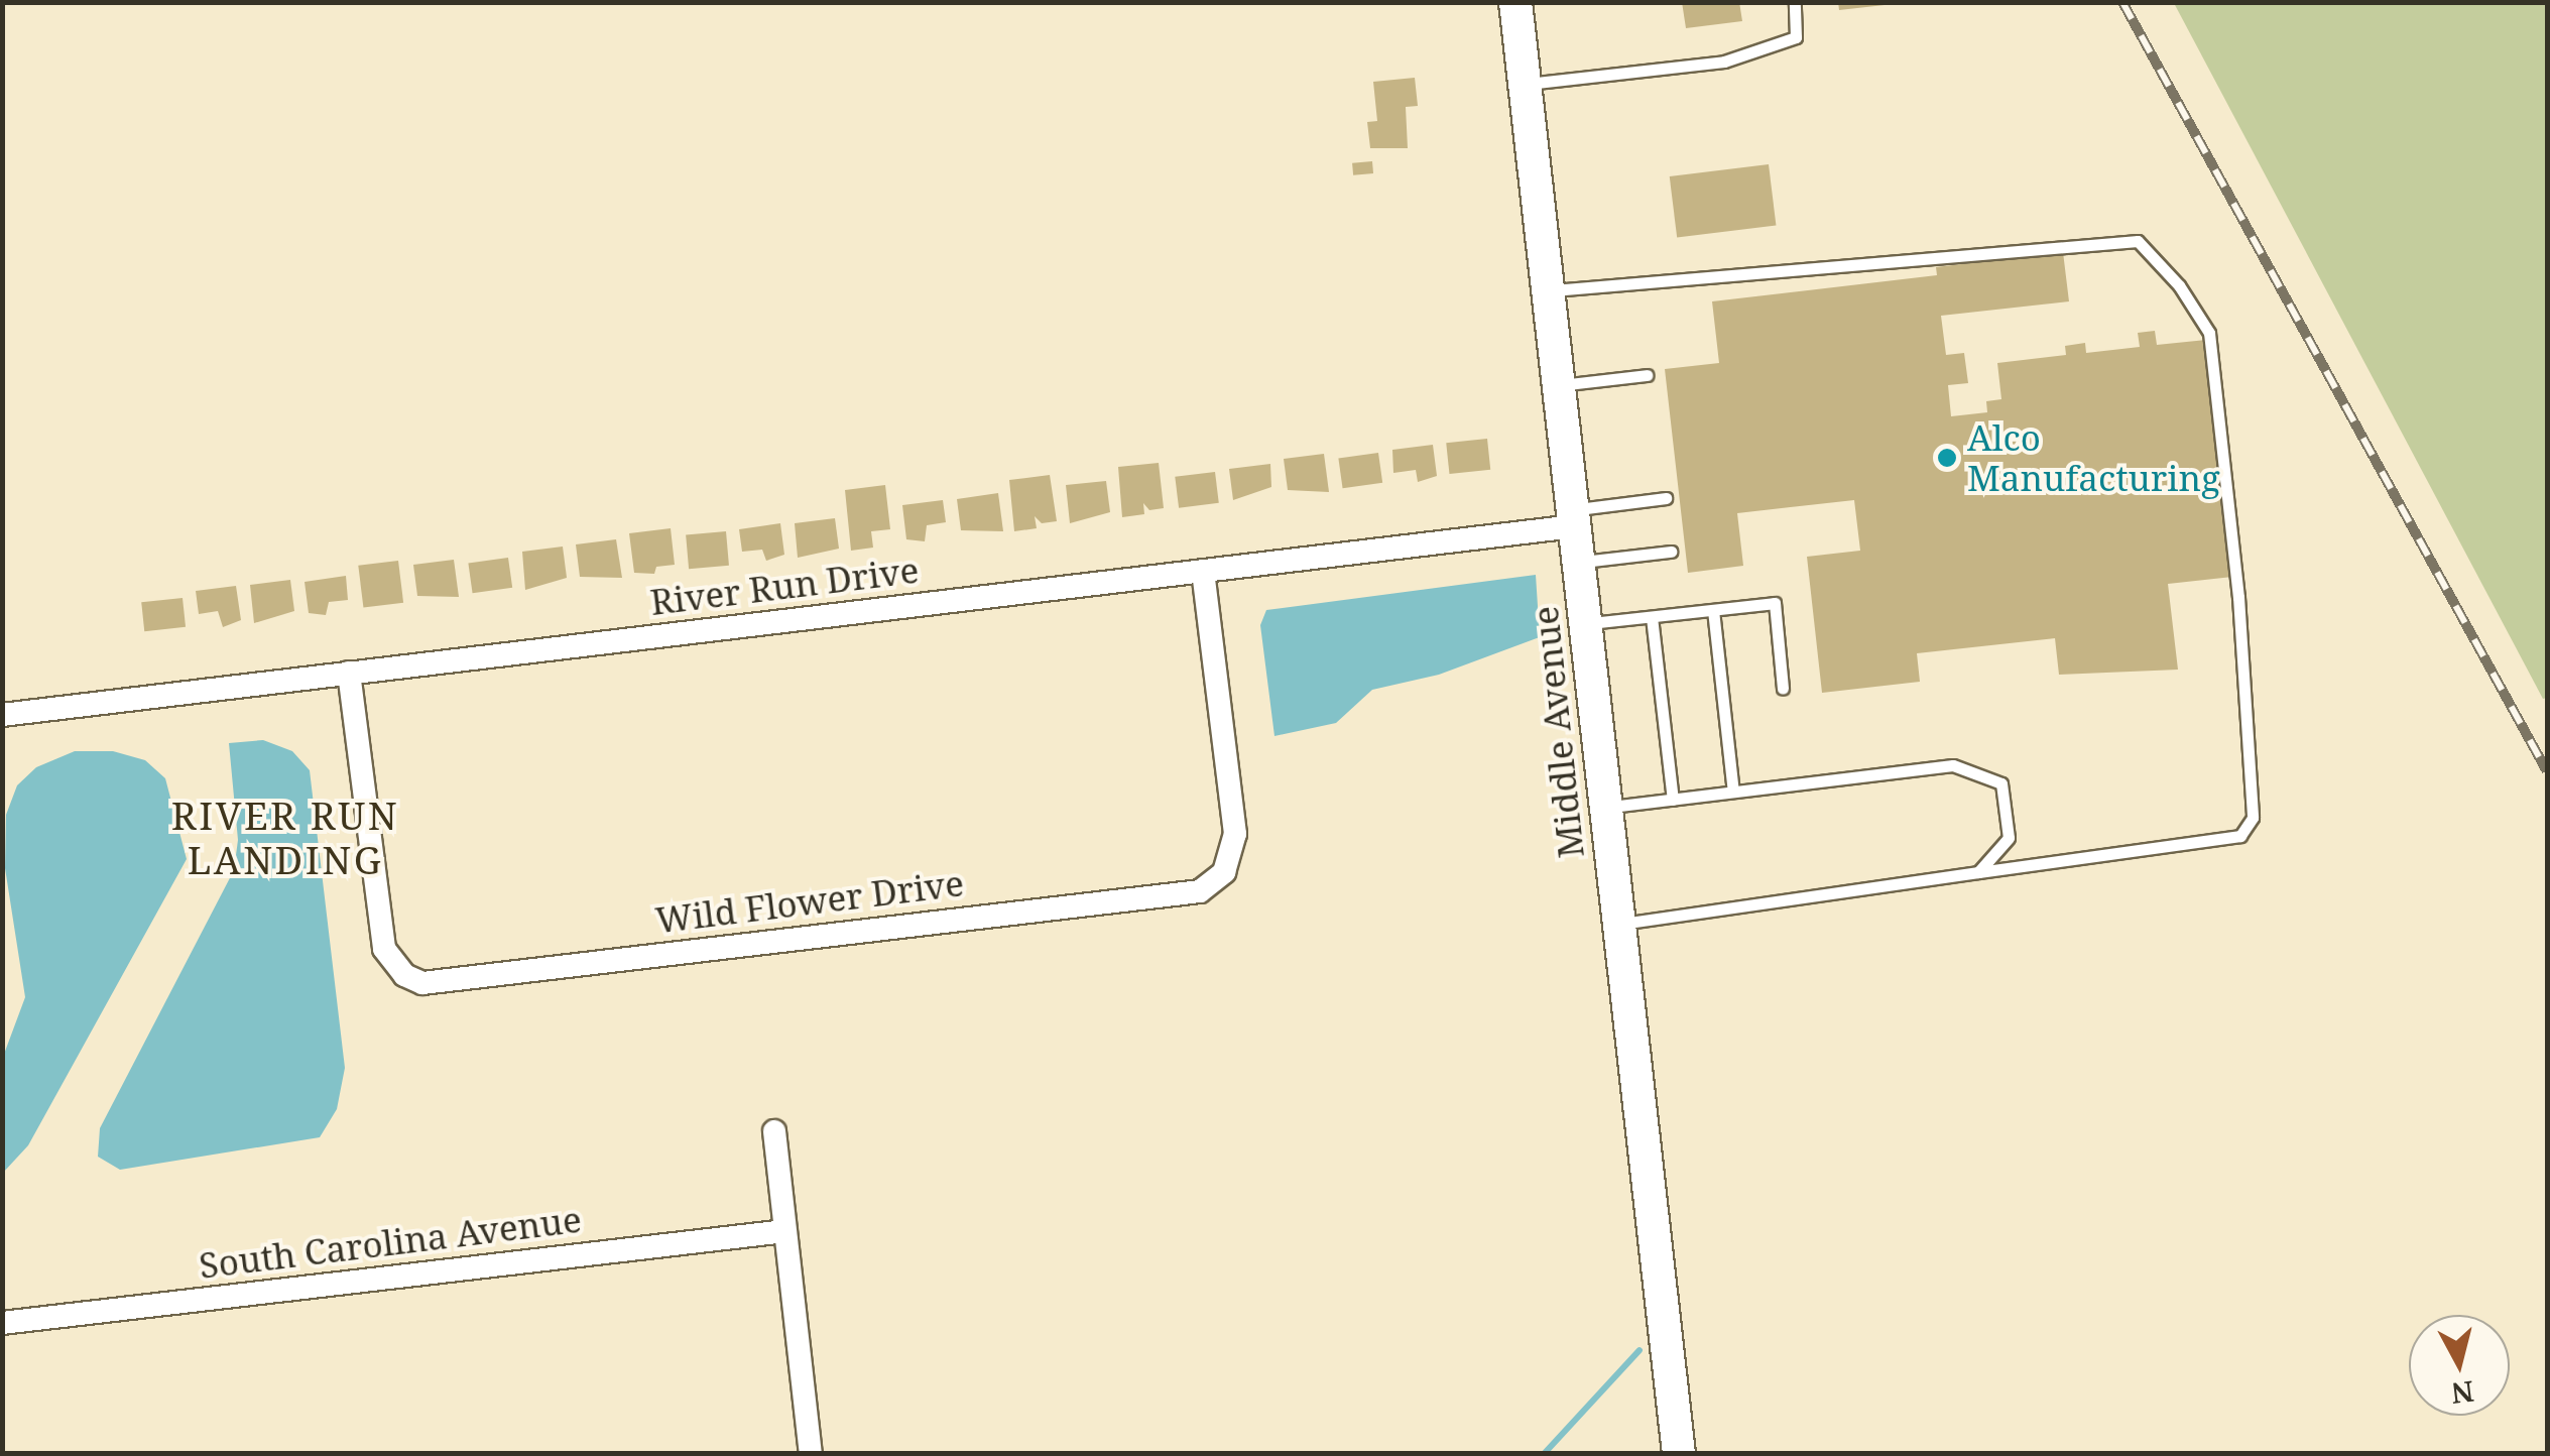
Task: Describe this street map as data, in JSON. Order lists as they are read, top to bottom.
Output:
{
  "streets": {
    "street": [
      "River Run Drive",
      "Middle Avenue",
      "Wild Flower Drive",
      "South Carolina Avenue"
    ]
  },
  "crossings": [
    ["River Run Drive", "Middle Avenue"],
    ["River Run Drive", "Wild Flower Drive"]
  ],
  "districts": ["RIVER RUN LANDING"],
  "places": ["Alco Manufacturing"],
  "north": "bottom"
}
